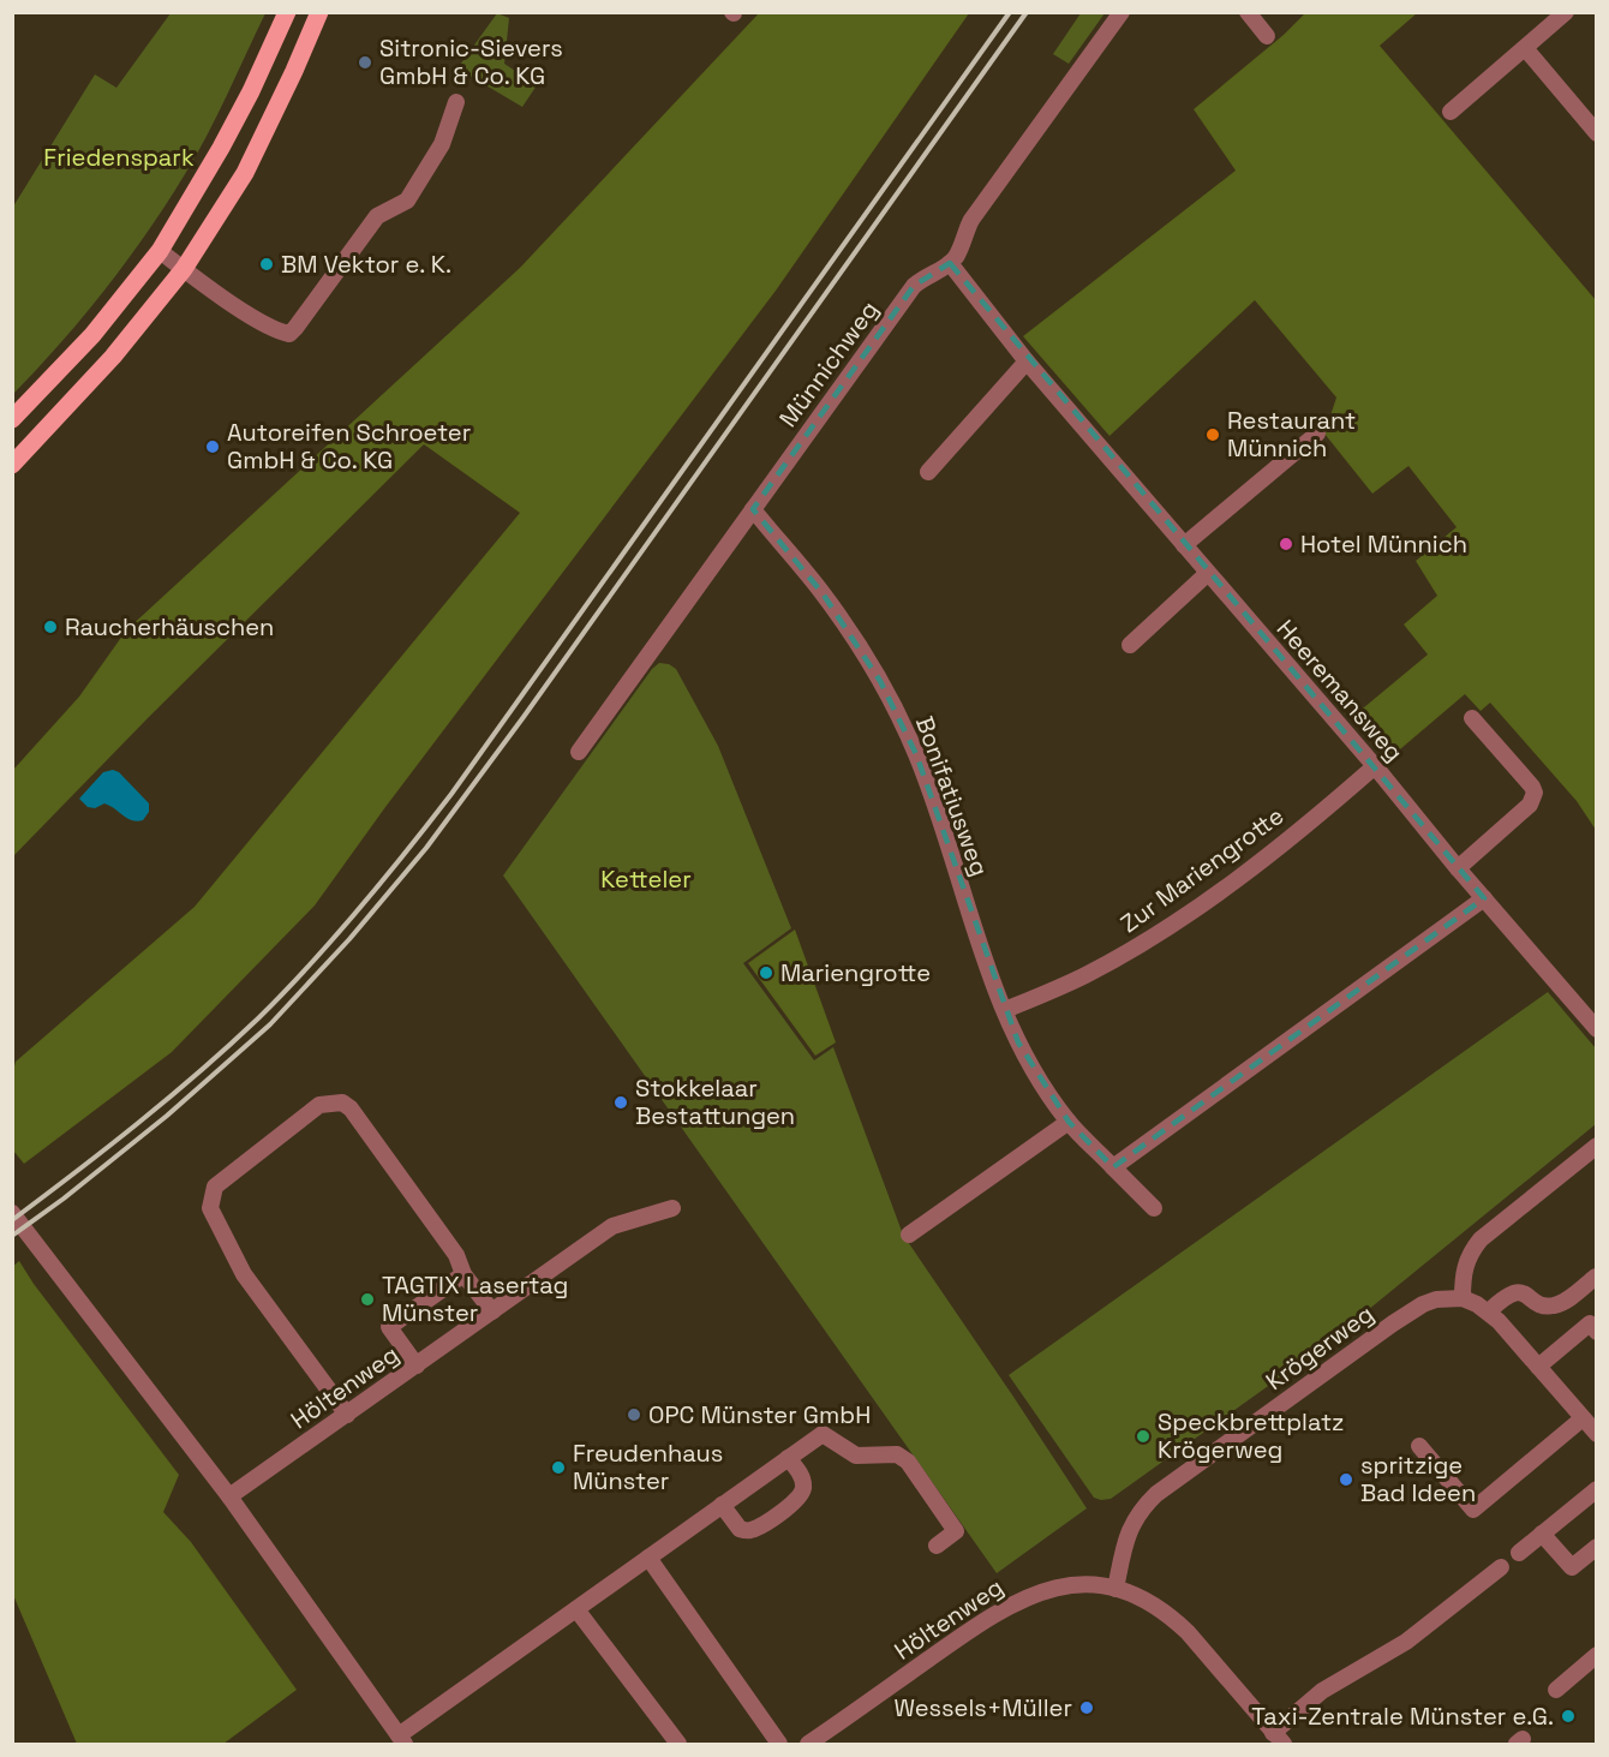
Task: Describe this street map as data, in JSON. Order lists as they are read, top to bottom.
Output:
{
  "streets": {
    "street": [
      "Münnichweg",
      "Heeremansweg",
      "Bonifatiusweg",
      "Zur Mariengrotte",
      "Krögerweg",
      "Höltenweg"
    ]
  },
  "crossings": [
    ["Münnichweg", "Heeremansweg"],
    ["Münnichweg", "Bonifatiusweg"],
    ["Heeremansweg", "Zur Mariengrotte"],
    ["Bonifatiusweg", "Zur Mariengrotte"],
    ["Krögerweg", "Höltenweg"]
  ],
  "parks": ["Friedenspark", "Ketteler"],
  "places": [
    "Sitronic-Sievers GmbH & Co. KG",
    "BM Vektor e. K.",
    "Restaurant Münnich",
    "Autoreifen Schroeter GmbH & Co. KG",
    "Hotel Münnich",
    "Raucherhäuschen",
    "Mariengrotte",
    "Stokkelaar Bestattungen",
    "TAGTIX Lasertag Münster",
    "OPC Münster GmbH",
    "Speckbrettplatz Krögerweg",
    "Freudenhaus Münster",
    "spritzige Bad Ideen",
    "Wessels+Müller",
    "Taxi-Zentrale Münster e.G."
  ]
}
